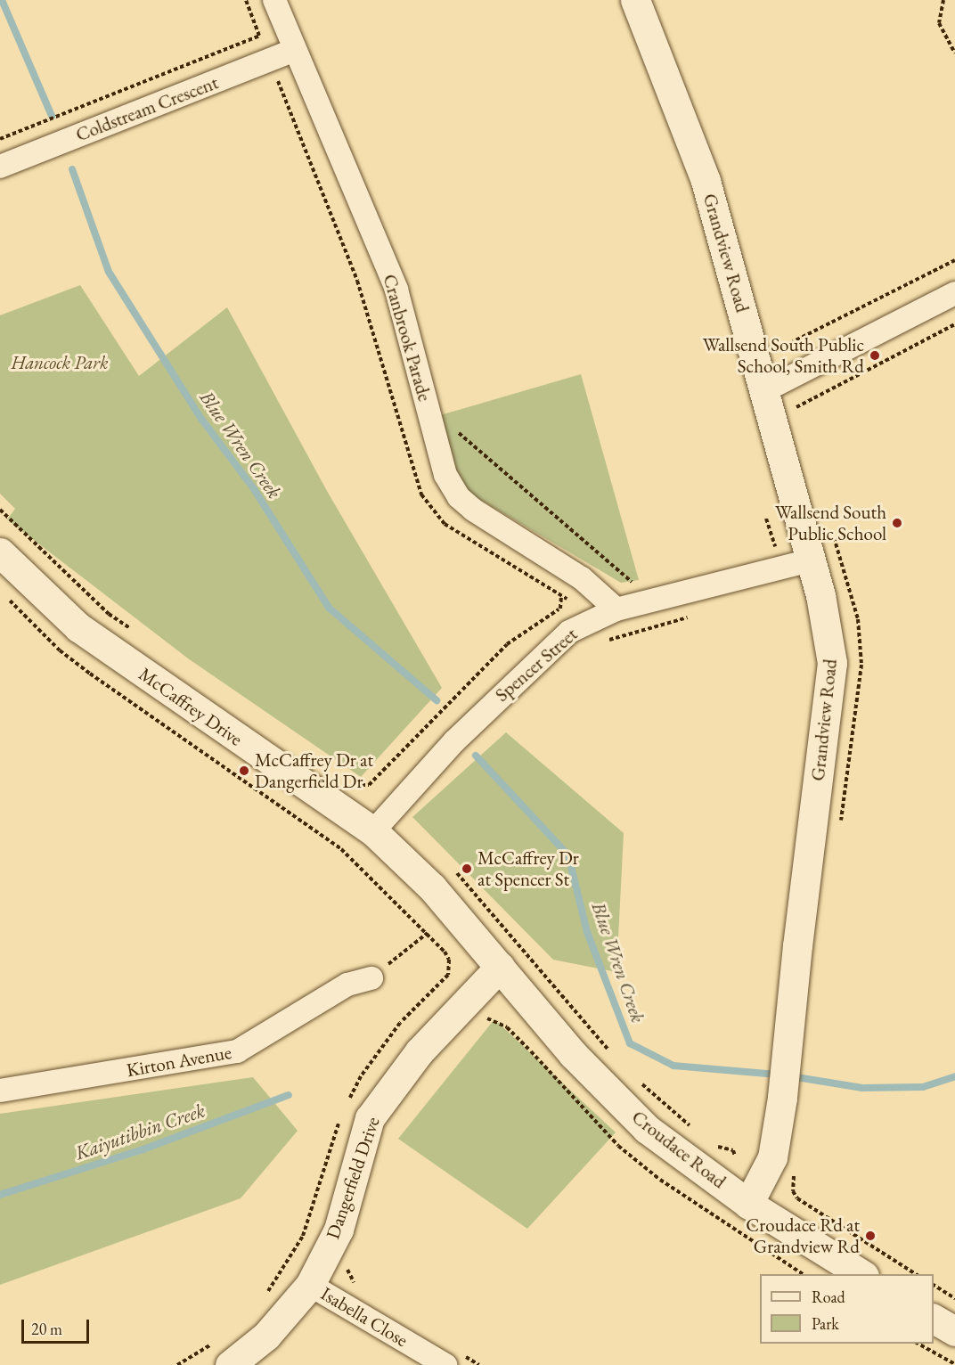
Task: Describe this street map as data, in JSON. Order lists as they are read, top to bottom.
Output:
{
  "streets": {
    "street": [
      "Coldstream Crescent",
      "Grandview Road",
      "Cranbrook Parade",
      "Spencer Street",
      "McCaffrey Drive",
      "Kirton Avenue",
      "Croudace Road",
      "Dangerfield Drive",
      "Isabella Close"
    ]
  },
  "crossings": [
    ["Coldstream Crescent", "Cranbrook Parade"],
    ["Grandview Road", "Spencer Street"],
    ["Grandview Road", "Croudace Road"],
    ["Cranbrook Parade", "Spencer Street"],
    ["Spencer Street", "McCaffrey Drive"],
    ["McCaffrey Drive", "Croudace Road"],
    ["McCaffrey Drive", "Dangerfield Drive"],
    ["Croudace Road", "Dangerfield Drive"],
    ["Dangerfield Drive", "Isabella Close"]
  ],
  "water": ["Blue Wren Creek", "Kaiyutibbin Creek"],
  "parks": ["Hancock Park"],
  "places": [
    "Wallsend South Public School, Smith Rd",
    "Wallsend South Public School",
    "McCaffrey Dr at Dangerfield Dr",
    "McCaffrey Dr at Spencer St",
    "Croudace Rd at Grandview Rd"
  ],
  "legend": ["Road", "Park"],
  "scale_bar": "20 m"
}
